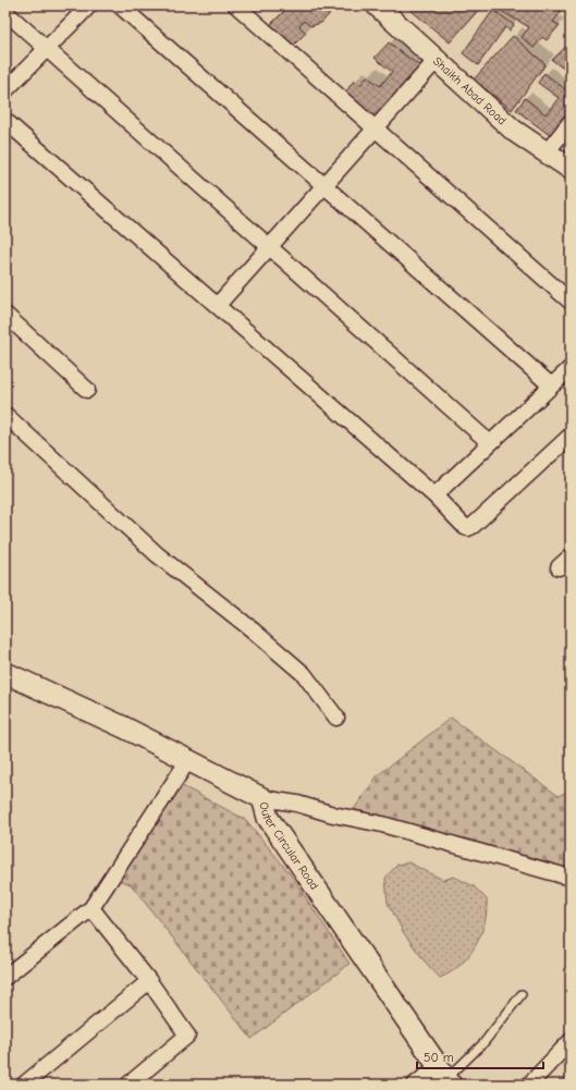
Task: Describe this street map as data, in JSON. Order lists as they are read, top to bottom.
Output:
{
  "streets": {
    "main road": ["Shaikh Abad Road", "Outer Circular Road"]
  },
  "scale_bar": "50 m"
}
